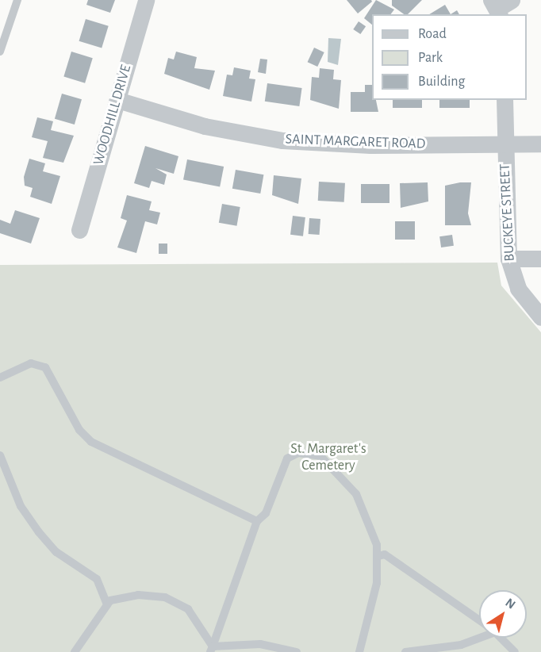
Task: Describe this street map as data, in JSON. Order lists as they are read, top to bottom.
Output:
{
  "streets": {
    "street": ["WOODHILL DRIVE", "SAINT MARGARET ROAD", "BUCKEYE STREET"]
  },
  "crossings": [
    ["WOODHILL DRIVE", "SAINT MARGARET ROAD"],
    ["SAINT MARGARET ROAD", "BUCKEYE STREET"]
  ],
  "parks": ["St. Margaret's Cemetery"],
  "legend": ["Road", "Park", "Building"],
  "north": "top right"
}
